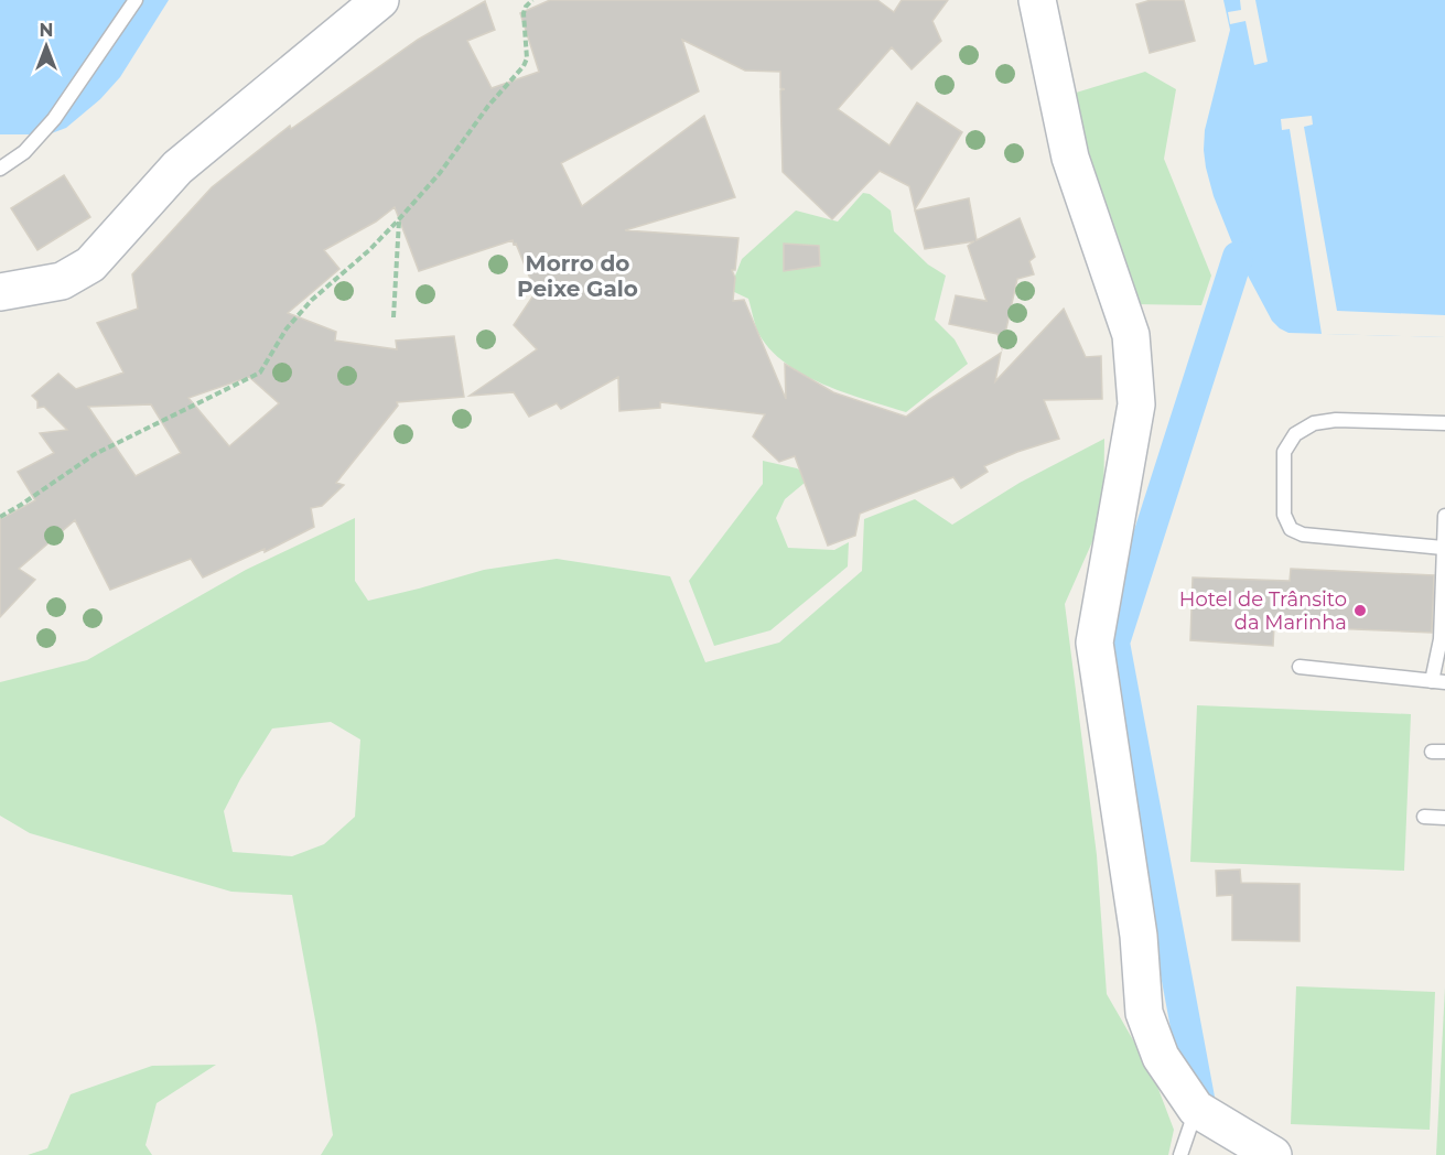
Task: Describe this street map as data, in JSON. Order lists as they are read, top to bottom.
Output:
{
  "districts": ["Morro do Peixe Galo"],
  "places": ["Hotel de Trânsito da Marinha"],
  "north": "top"
}
